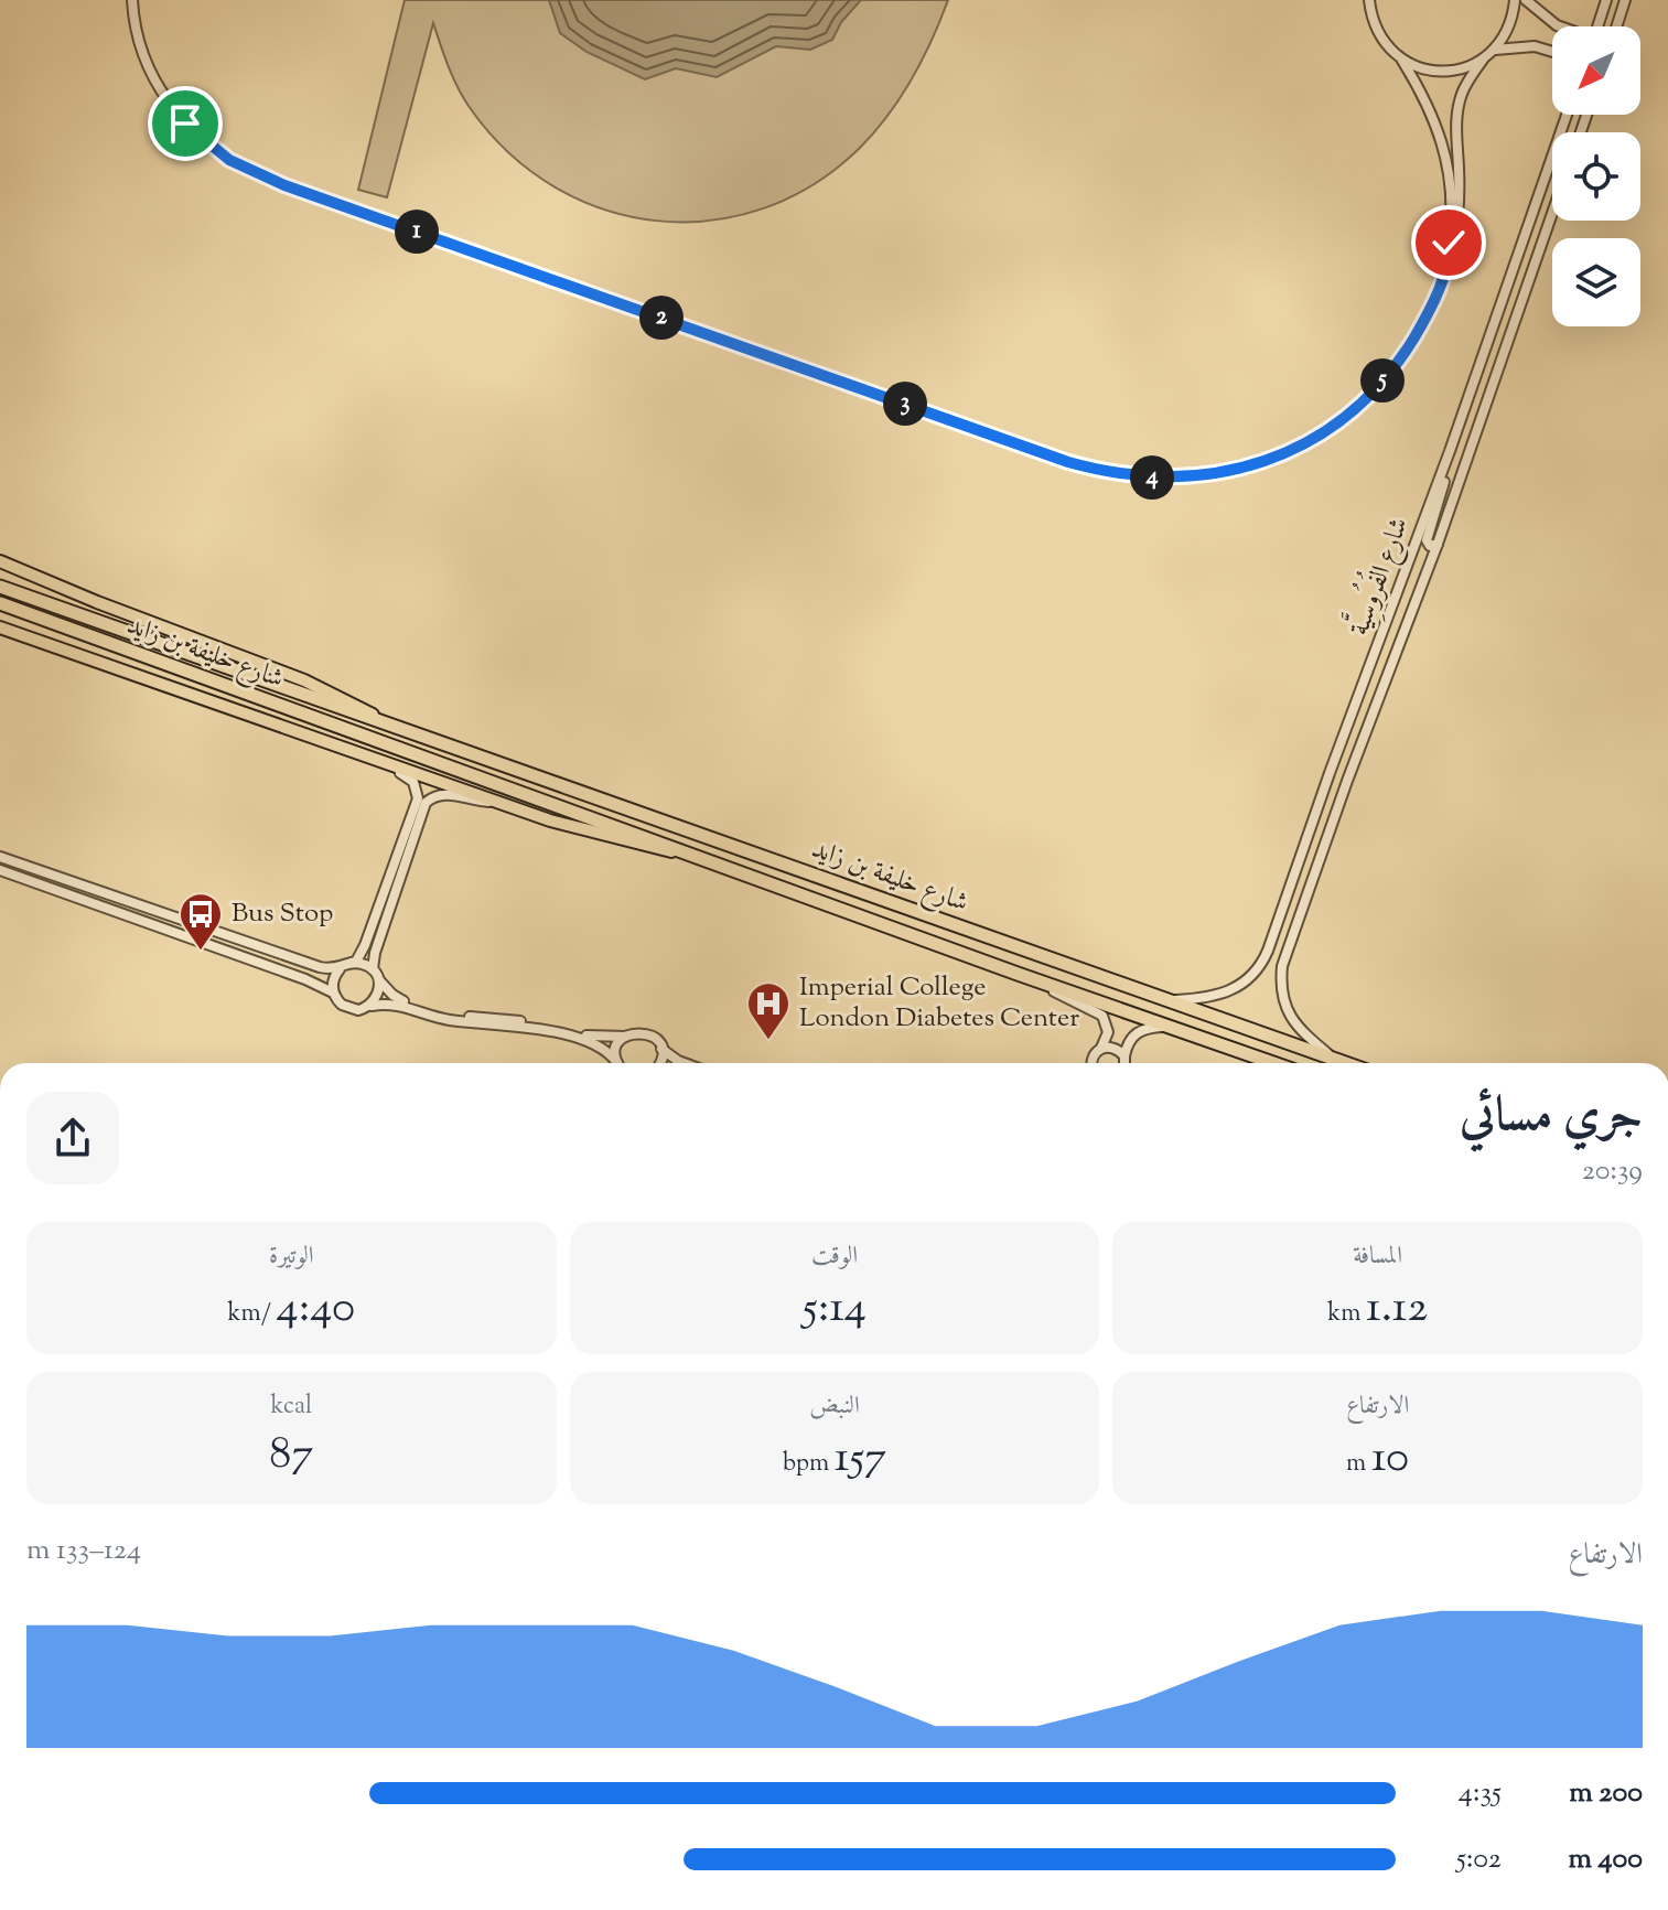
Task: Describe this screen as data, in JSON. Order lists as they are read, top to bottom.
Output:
{
  "streets": {
    "highway": ["شارع خليفة بن زايد"],
    "street": ["شارع الفُرُوسِيَّة"]
  },
  "crossings": [
    ["شارع الفُرُوسِيَّة", "شارع خليفة بن زايد"]
  ],
  "places": {
    "bus stop": ["Bus Stop"],
    "hospital": ["Imperial College London Diabetes Center"]
  },
  "north": "bottom left",
  "page": {
    "pins": [
      "1",
      "2",
      "5",
      "3",
      "4"
    ],
    "heading": ["جري مسائي", "20:39"],
    "stats": [
      ["المسافة", "1.12 km"],
      ["الوقت", "5:14"],
      ["الوتيرة", "4:40 /km"],
      ["الارتفاع", "10 m"],
      ["النبض", "157 bpm"],
      ["kcal", "87"]
    ],
    "chart": ["الارتفاع", "124–133 m"],
    "list": [
      {
        "name": "200 m",
        "note": "4:35"
      },
      {
        "name": "400 m",
        "note": "5:02"
      }
    ]
  }
}
